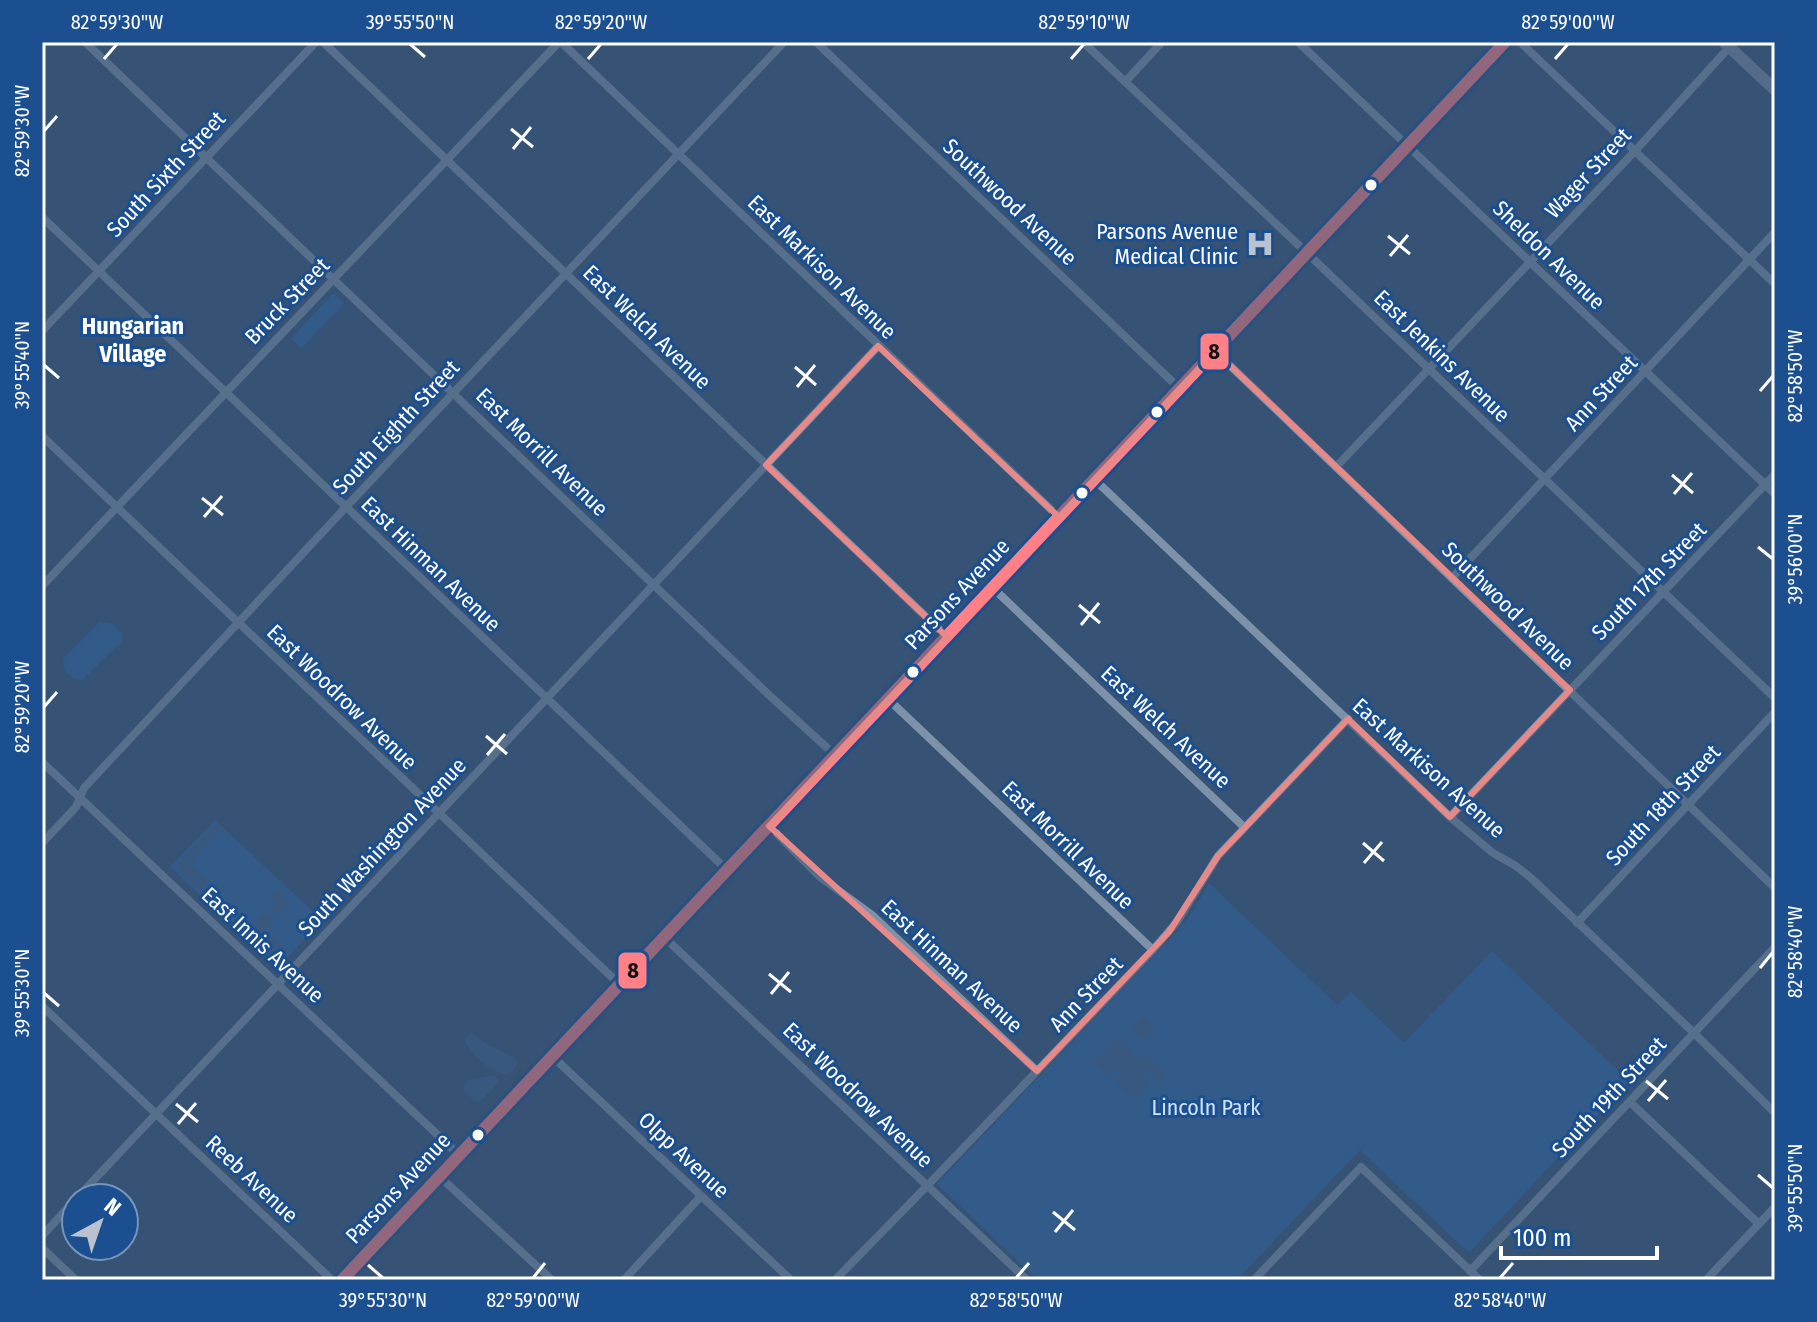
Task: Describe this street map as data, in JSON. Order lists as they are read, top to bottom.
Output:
{
  "streets": {
    "main road": ["Parsons Avenue"],
    "street": [
      "Wager Street",
      "South Sixth Street",
      "Southwood Avenue",
      "Sheldon Avenue",
      "East Markison Avenue",
      "Bruck Street",
      "East Welch Avenue",
      "East Jenkins Avenue",
      "Ann Street",
      "South Eighth Street",
      "East Morrill Avenue",
      "East Hinman Avenue",
      "South 17th Street",
      "East Woodrow Avenue",
      "South 18th Street",
      "South Washington Avenue",
      "East Innis Avenue",
      "South 19th Street",
      "Olpp Avenue",
      "Reeb Avenue"
    ]
  },
  "crossings": [
    ["Wager Street", "Southwood Avenue"],
    ["Wager Street", "Sheldon Avenue"],
    ["Wager Street", "East Jenkins Avenue"],
    ["South Sixth Street", "East Morrill Avenue"],
    ["South Sixth Street", "East Hinman Avenue"],
    ["Southwood Avenue", "Ann Street"],
    ["Southwood Avenue", "South 17th Street"],
    ["Southwood Avenue", "Parsons Avenue"],
    ["Southwood Avenue", "South 18th Street"],
    ["Sheldon Avenue", "Ann Street"],
    ["Sheldon Avenue", "South 17th Street"],
    ["Sheldon Avenue", "Parsons Avenue"],
    ["East Markison Avenue", "Bruck Street"],
    ["East Markison Avenue", "Ann Street"],
    ["East Markison Avenue", "South Eighth Street"],
    ["East Markison Avenue", "South 17th Street"],
    ["East Markison Avenue", "Parsons Avenue"],
    ["East Markison Avenue", "South 18th Street"],
    ["East Markison Avenue", "South Washington Avenue"],
    ["East Markison Avenue", "South 19th Street"],
    ["Bruck Street", "East Welch Avenue"],
    ["Bruck Street", "East Morrill Avenue"],
    ["Bruck Street", "East Hinman Avenue"],
    ["Bruck Street", "East Woodrow Avenue"],
    ["East Welch Avenue", "Ann Street"],
    ["East Welch Avenue", "South Eighth Street"],
    ["East Welch Avenue", "Parsons Avenue"],
    ["East Welch Avenue", "South Washington Avenue"],
    ["East Jenkins Avenue", "Ann Street"],
    ["East Jenkins Avenue", "South 17th Street"],
    ["East Jenkins Avenue", "Parsons Avenue"],
    ["Ann Street", "East Morrill Avenue"],
    ["Ann Street", "East Hinman Avenue"],
    ["Ann Street", "East Woodrow Avenue"],
    ["South Eighth Street", "East Morrill Avenue"],
    ["South Eighth Street", "East Hinman Avenue"],
    ["South Eighth Street", "East Woodrow Avenue"],
    ["South Eighth Street", "East Innis Avenue"],
    ["East Morrill Avenue", "Parsons Avenue"],
    ["East Morrill Avenue", "South Washington Avenue"],
    ["East Hinman Avenue", "Parsons Avenue"],
    ["East Hinman Avenue", "South Washington Avenue"],
    ["Parsons Avenue", "East Woodrow Avenue"],
    ["Parsons Avenue", "East Innis Avenue"],
    ["Parsons Avenue", "Olpp Avenue"],
    ["East Woodrow Avenue", "South Washington Avenue"],
    ["South Washington Avenue", "East Innis Avenue"],
    ["South Washington Avenue", "Reeb Avenue"]
  ],
  "districts": ["Hungarian Village"],
  "parks": ["Lincoln Park"],
  "places": {
    "hospital": ["Parsons Avenue Medical Clinic"]
  },
  "lines": ["transit line 8"],
  "scale_bar": "100 m",
  "north": "top right",
  "coordinates": [
    "82°59'30\"W",
    "39°55'50\"N",
    "82°59'20\"W",
    "82°59'10\"W",
    "82°59'00\"W",
    "39°55'40\"N",
    "82°58'50\"W",
    "39°56'00\"N",
    "82°58'40\"W",
    "39°55'30\"N"
  ]
}
